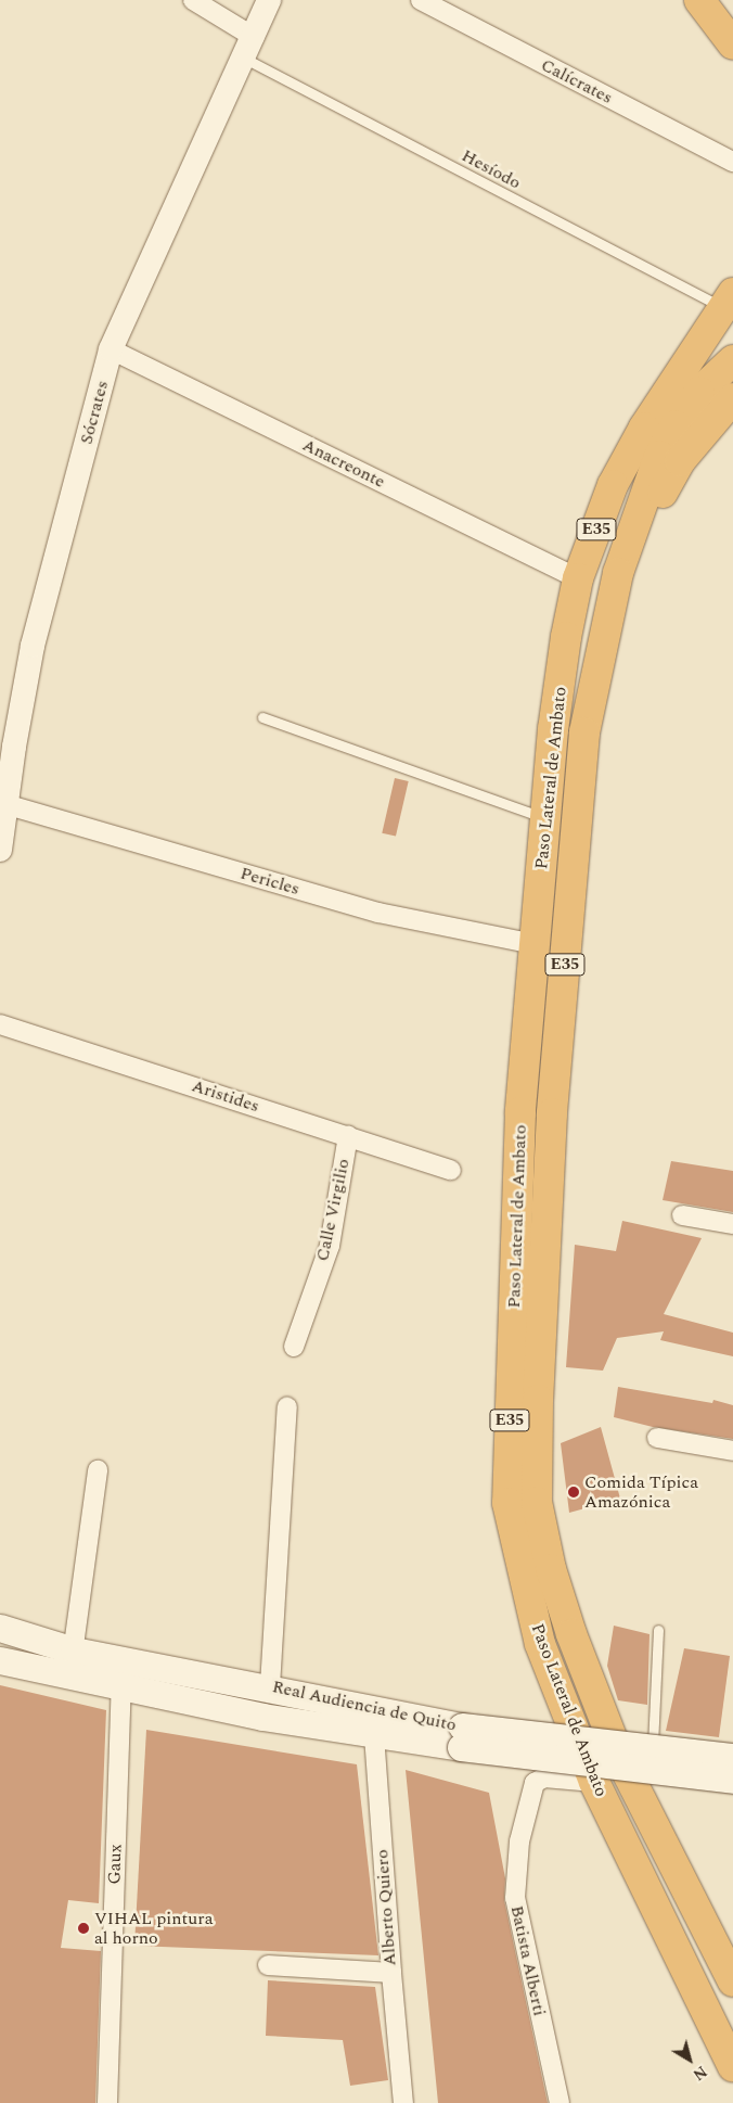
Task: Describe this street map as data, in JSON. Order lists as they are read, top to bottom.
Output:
{
  "streets": {
    "highway": ["E35", "Paso Lateral de Ambato"],
    "main road": ["Real Audiencia de Quito"],
    "street": [
      "Calícrates",
      "Sócrates",
      "Anacreonte",
      "Pericles",
      "Aristides",
      "Calle Virgilio",
      "Gaux",
      "Alberto Quiero",
      "Batista Alberti"
    ],
    "lane": ["Hesíodo"]
  },
  "crossings": [
    ["Hesíodo", "Sócrates"],
    ["Hesíodo", "Paso Lateral de Ambato"],
    ["Sócrates", "Anacreonte"],
    ["Sócrates", "Pericles"],
    ["Anacreonte", "Paso Lateral de Ambato"],
    ["Paso Lateral de Ambato", "Pericles"],
    ["Paso Lateral de Ambato", "Batista Alberti"],
    ["Aristides", "Calle Virgilio"],
    ["Real Audiencia de Quito", "Gaux"],
    ["Real Audiencia de Quito", "Alberto Quiero"]
  ],
  "places": ["Comida Típica Amazónica", "VIHAL pintura al horno"],
  "north": "bottom right"
}
